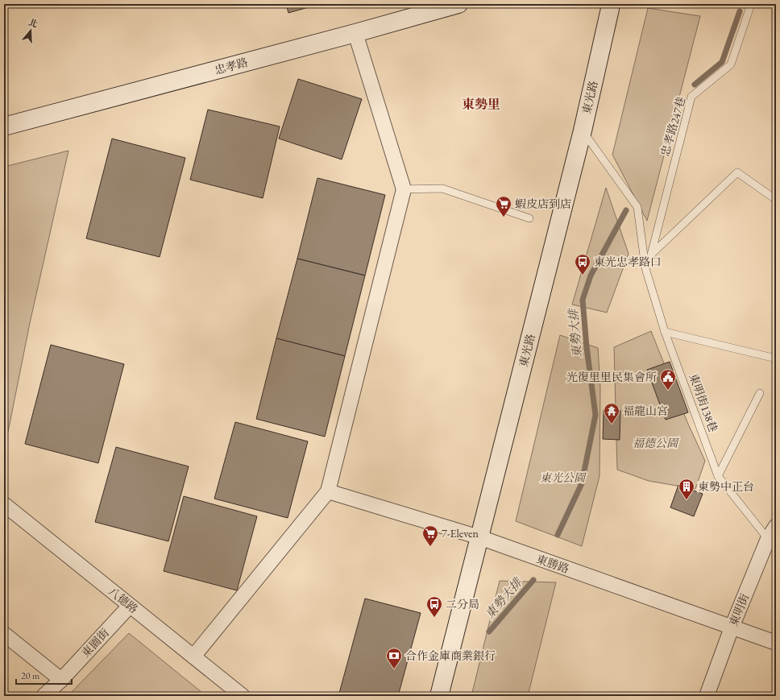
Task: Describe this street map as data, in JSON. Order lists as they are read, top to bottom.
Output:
{
  "streets": {
    "street": [
      "忠孝路",
      "東光路",
      "東勝路",
      "八德路",
      "東明街",
      "東園街"
    ],
    "lane": ["忠孝路247巷", "東明街138巷"]
  },
  "crossings": [
    ["東光路", "東明街138巷"],
    ["東光路", "東勝路"],
    ["東明街138巷", "東明街"],
    ["東勝路", "東明街"],
    ["八德路", "東園街"]
  ],
  "districts": ["東勢里"],
  "water": ["東勢大排"],
  "parks": ["福德公園", "東光公園"],
  "places": {
    "supermarket": ["蝦皮店到店", "7-Eleven"],
    "bus stop": ["東光忠孝路口", "二分局"],
    "public building": ["光復里里民集會所"],
    "temple": ["福龍山宮"],
    "building": ["東勢中正台"],
    "bank": ["合作金庫商業銀行"]
  },
  "scale_bar": "20 m",
  "north": "top"
}
